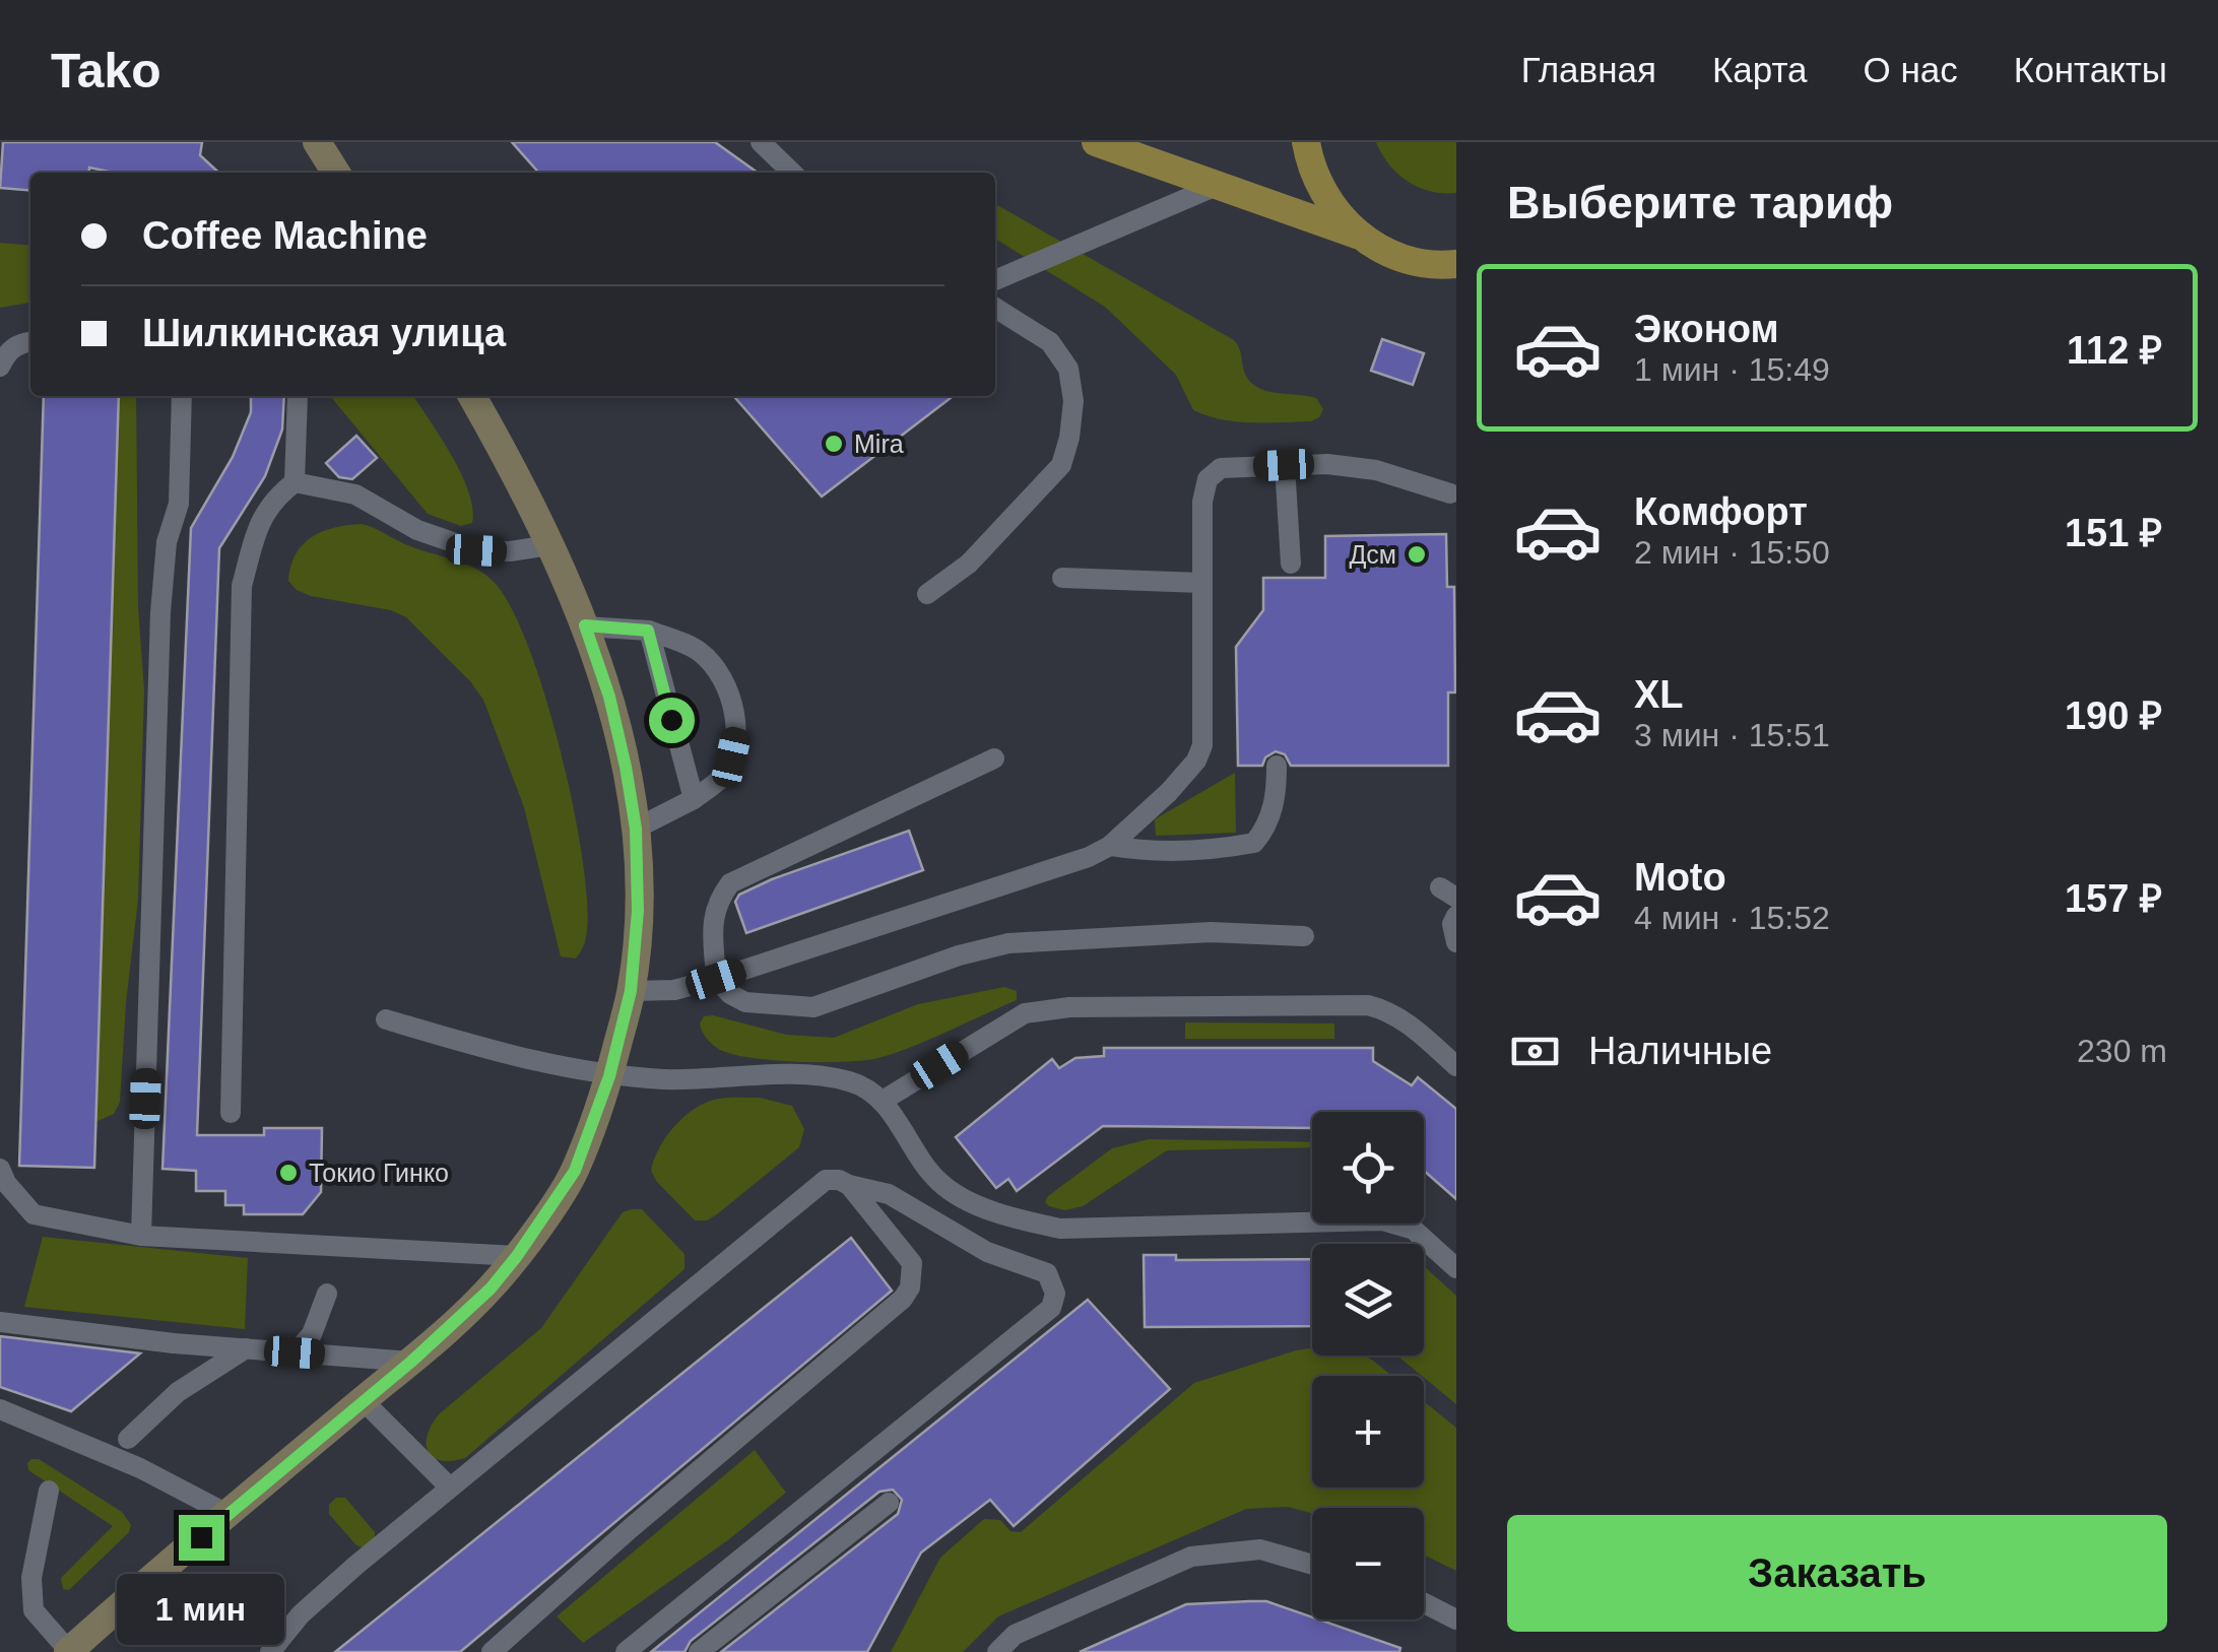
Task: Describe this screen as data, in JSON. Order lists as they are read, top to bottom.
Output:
{
  "places": ["Mira", "Дсм", "Токио Гинко"],
  "page": {
    "header": "Tako",
    "nav": [
      "Главная",
      "Карта",
      "О нас",
      "Контакты"
    ],
    "heading": "Выберите тариф",
    "banner": ["Coffee Machine", "Шилкинская улица"],
    "list": [
      {
        "name": "Эконом",
        "note": "1 мин · 15:49",
        "value": "112 ₽"
      },
      {
        "name": "Комфорт",
        "note": "2 мин · 15:50",
        "value": "151 ₽"
      },
      {
        "name": "XL",
        "note": "3 мин · 15:51",
        "value": "190 ₽"
      },
      {
        "name": "Moto",
        "note": "4 мин · 15:52",
        "value": "157 ₽"
      }
    ],
    "pay": ["Наличные", "230 m"],
    "map_buttons": ["+", "−"],
    "buttons": "Заказать",
    "bubble": "1 мин"
  }
}
